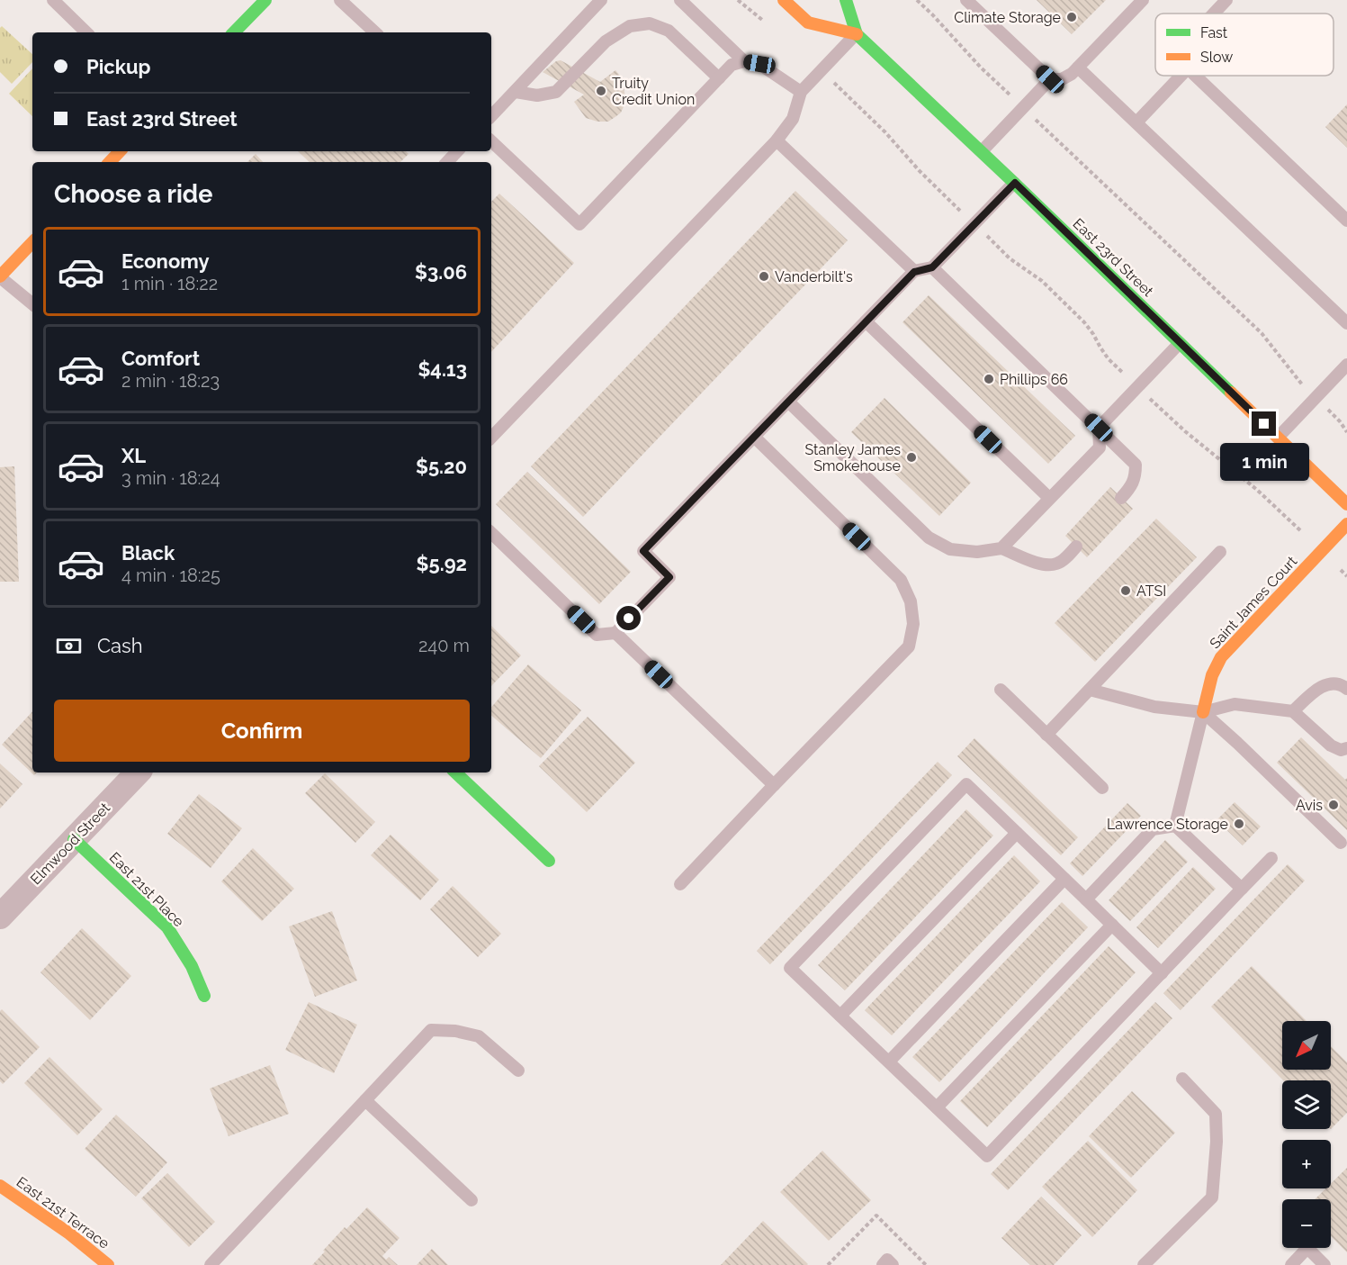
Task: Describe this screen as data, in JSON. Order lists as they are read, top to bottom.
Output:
{
  "streets": {
    "street": [
      "East 23rd Street",
      "Saint James Court",
      "Elmwood Street",
      "East 21st Place",
      "East 21st Terrace"
    ]
  },
  "crossings": [
    ["Elmwood Street", "East 21st Place"]
  ],
  "places": [
    "Climate Storage",
    "Truity Credit Union",
    "Vanderbilt's",
    "Phillips 66",
    "Stanley James Smokehouse",
    "ATSI",
    "Avis",
    "Lawrence Storage"
  ],
  "legend": ["Fast", "Slow"],
  "north": "bottom left",
  "page": {
    "banner": ["Pickup", "East 23rd Street"],
    "heading": "Choose a ride",
    "list": [
      {
        "name": "Economy",
        "note": "1 min · 18:22",
        "value": "$3.06"
      },
      {
        "name": "Comfort",
        "note": "2 min · 18:23",
        "value": "$4.13"
      },
      {
        "name": "XL",
        "note": "3 min · 18:24",
        "value": "$5.20"
      },
      {
        "name": "Black",
        "note": "4 min · 18:25",
        "value": "$5.92"
      }
    ],
    "bubble": "1 min",
    "pay": ["Cash", "240 m"],
    "buttons": "Confirm",
    "map_buttons": ["+", "−"]
  }
}
